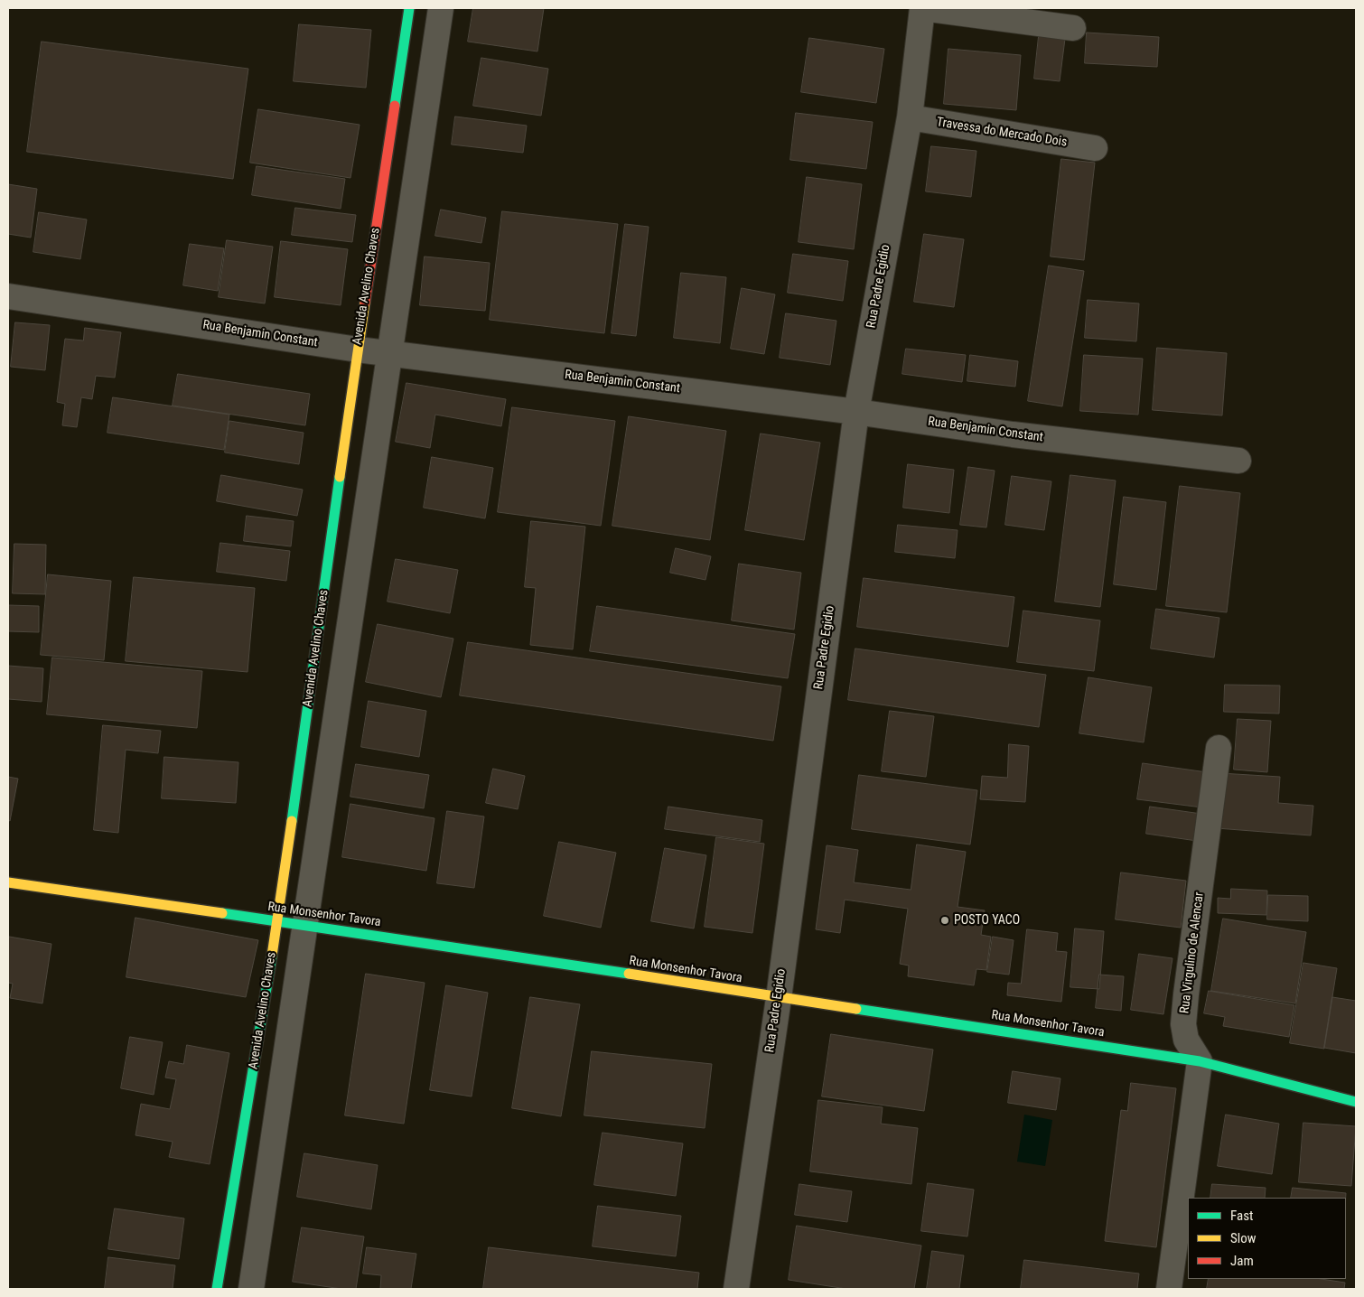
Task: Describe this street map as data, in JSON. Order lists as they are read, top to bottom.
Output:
{
  "streets": {
    "street": [
      "Travessa do Mercado Dois",
      "Avenida Avelino Chaves",
      "Rua Padre Egidio",
      "Rua Benjamin Constant",
      "Rua Monsenhor Tavora",
      "Rua Virgulino de Alencar"
    ]
  },
  "crossings": [
    ["Travessa do Mercado Dois", "Rua Padre Egidio"],
    ["Avenida Avelino Chaves", "Rua Benjamin Constant"],
    ["Avenida Avelino Chaves", "Rua Monsenhor Tavora"],
    ["Rua Padre Egidio", "Rua Benjamin Constant"],
    ["Rua Padre Egidio", "Rua Monsenhor Tavora"],
    ["Rua Monsenhor Tavora", "Rua Virgulino de Alencar"]
  ],
  "places": ["POSTO YACO"],
  "legend": ["Fast", "Slow", "Jam"]
}
